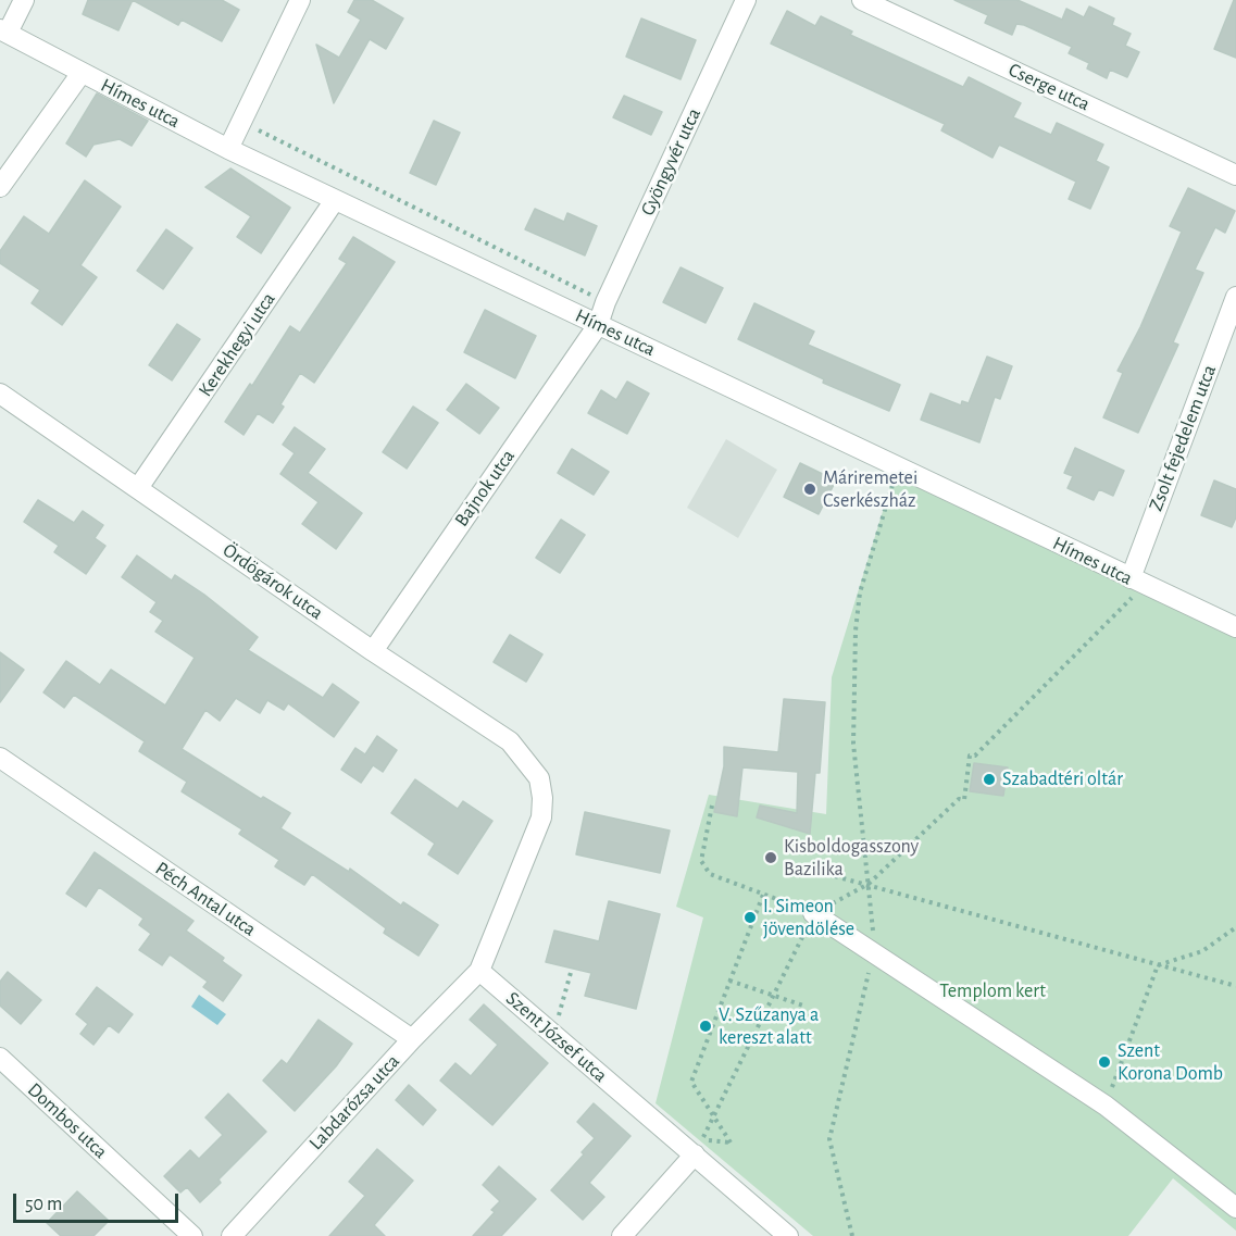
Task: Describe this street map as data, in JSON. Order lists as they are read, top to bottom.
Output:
{
  "streets": {
    "street": [
      "Cserge utca",
      "Hímes utca",
      "Gyöngyvér utca",
      "Kerekhegyi utca",
      "Zsolt fejedelem utca",
      "Bajnok utca",
      "Ördögárok utca",
      "Péch Antal utca",
      "Szent József utca",
      "Labdarózsa utca",
      "Dombos utca"
    ]
  },
  "crossings": [
    ["Hímes utca", "Gyöngyvér utca"],
    ["Hímes utca", "Kerekhegyi utca"],
    ["Hímes utca", "Zsolt fejedelem utca"],
    ["Hímes utca", "Bajnok utca"],
    ["Gyöngyvér utca", "Bajnok utca"],
    ["Kerekhegyi utca", "Ördögárok utca"],
    ["Bajnok utca", "Ördögárok utca"],
    ["Ördögárok utca", "Szent József utca"],
    ["Ördögárok utca", "Labdarózsa utca"],
    ["Péch Antal utca", "Labdarózsa utca"],
    ["Szent József utca", "Labdarózsa utca"]
  ],
  "parks": ["Templom kert"],
  "places": [
    "Máriremetei Cserkészház",
    "Szabadtéri oltár",
    "Kisboldogasszony Bazilika",
    "I. Simeon jövendölése",
    "V. Szűzanya a kereszt alatt",
    "Szent Korona Domb"
  ],
  "scale_bar": "50 m"
}
